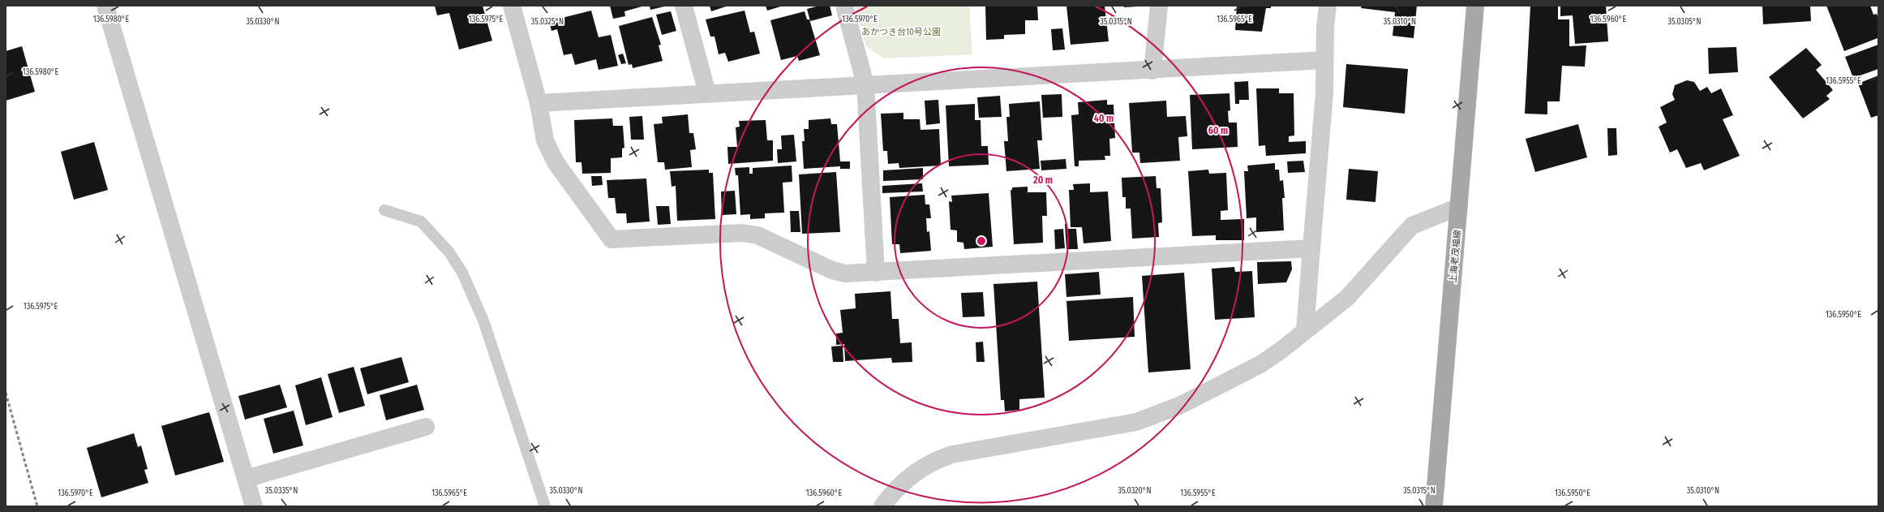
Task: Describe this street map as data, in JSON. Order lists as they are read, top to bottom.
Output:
{
  "streets": {
    "main road": ["上海老茂福線"]
  },
  "parks": ["あかつき台10号公園"],
  "coordinates": [
    "136.5980°E",
    "136.5975°E",
    "136.5970°E",
    "136.5965°E",
    "136.5960°E",
    "35.0330°N",
    "35.0325°N",
    "35.0315°N",
    "35.0310°N",
    "35.0305°N",
    "136.5955°E",
    "136.5950°E",
    "35.0335°N",
    "35.0320°N"
  ],
  "rings": ["40 m", "60 m", "20 m"]
}
